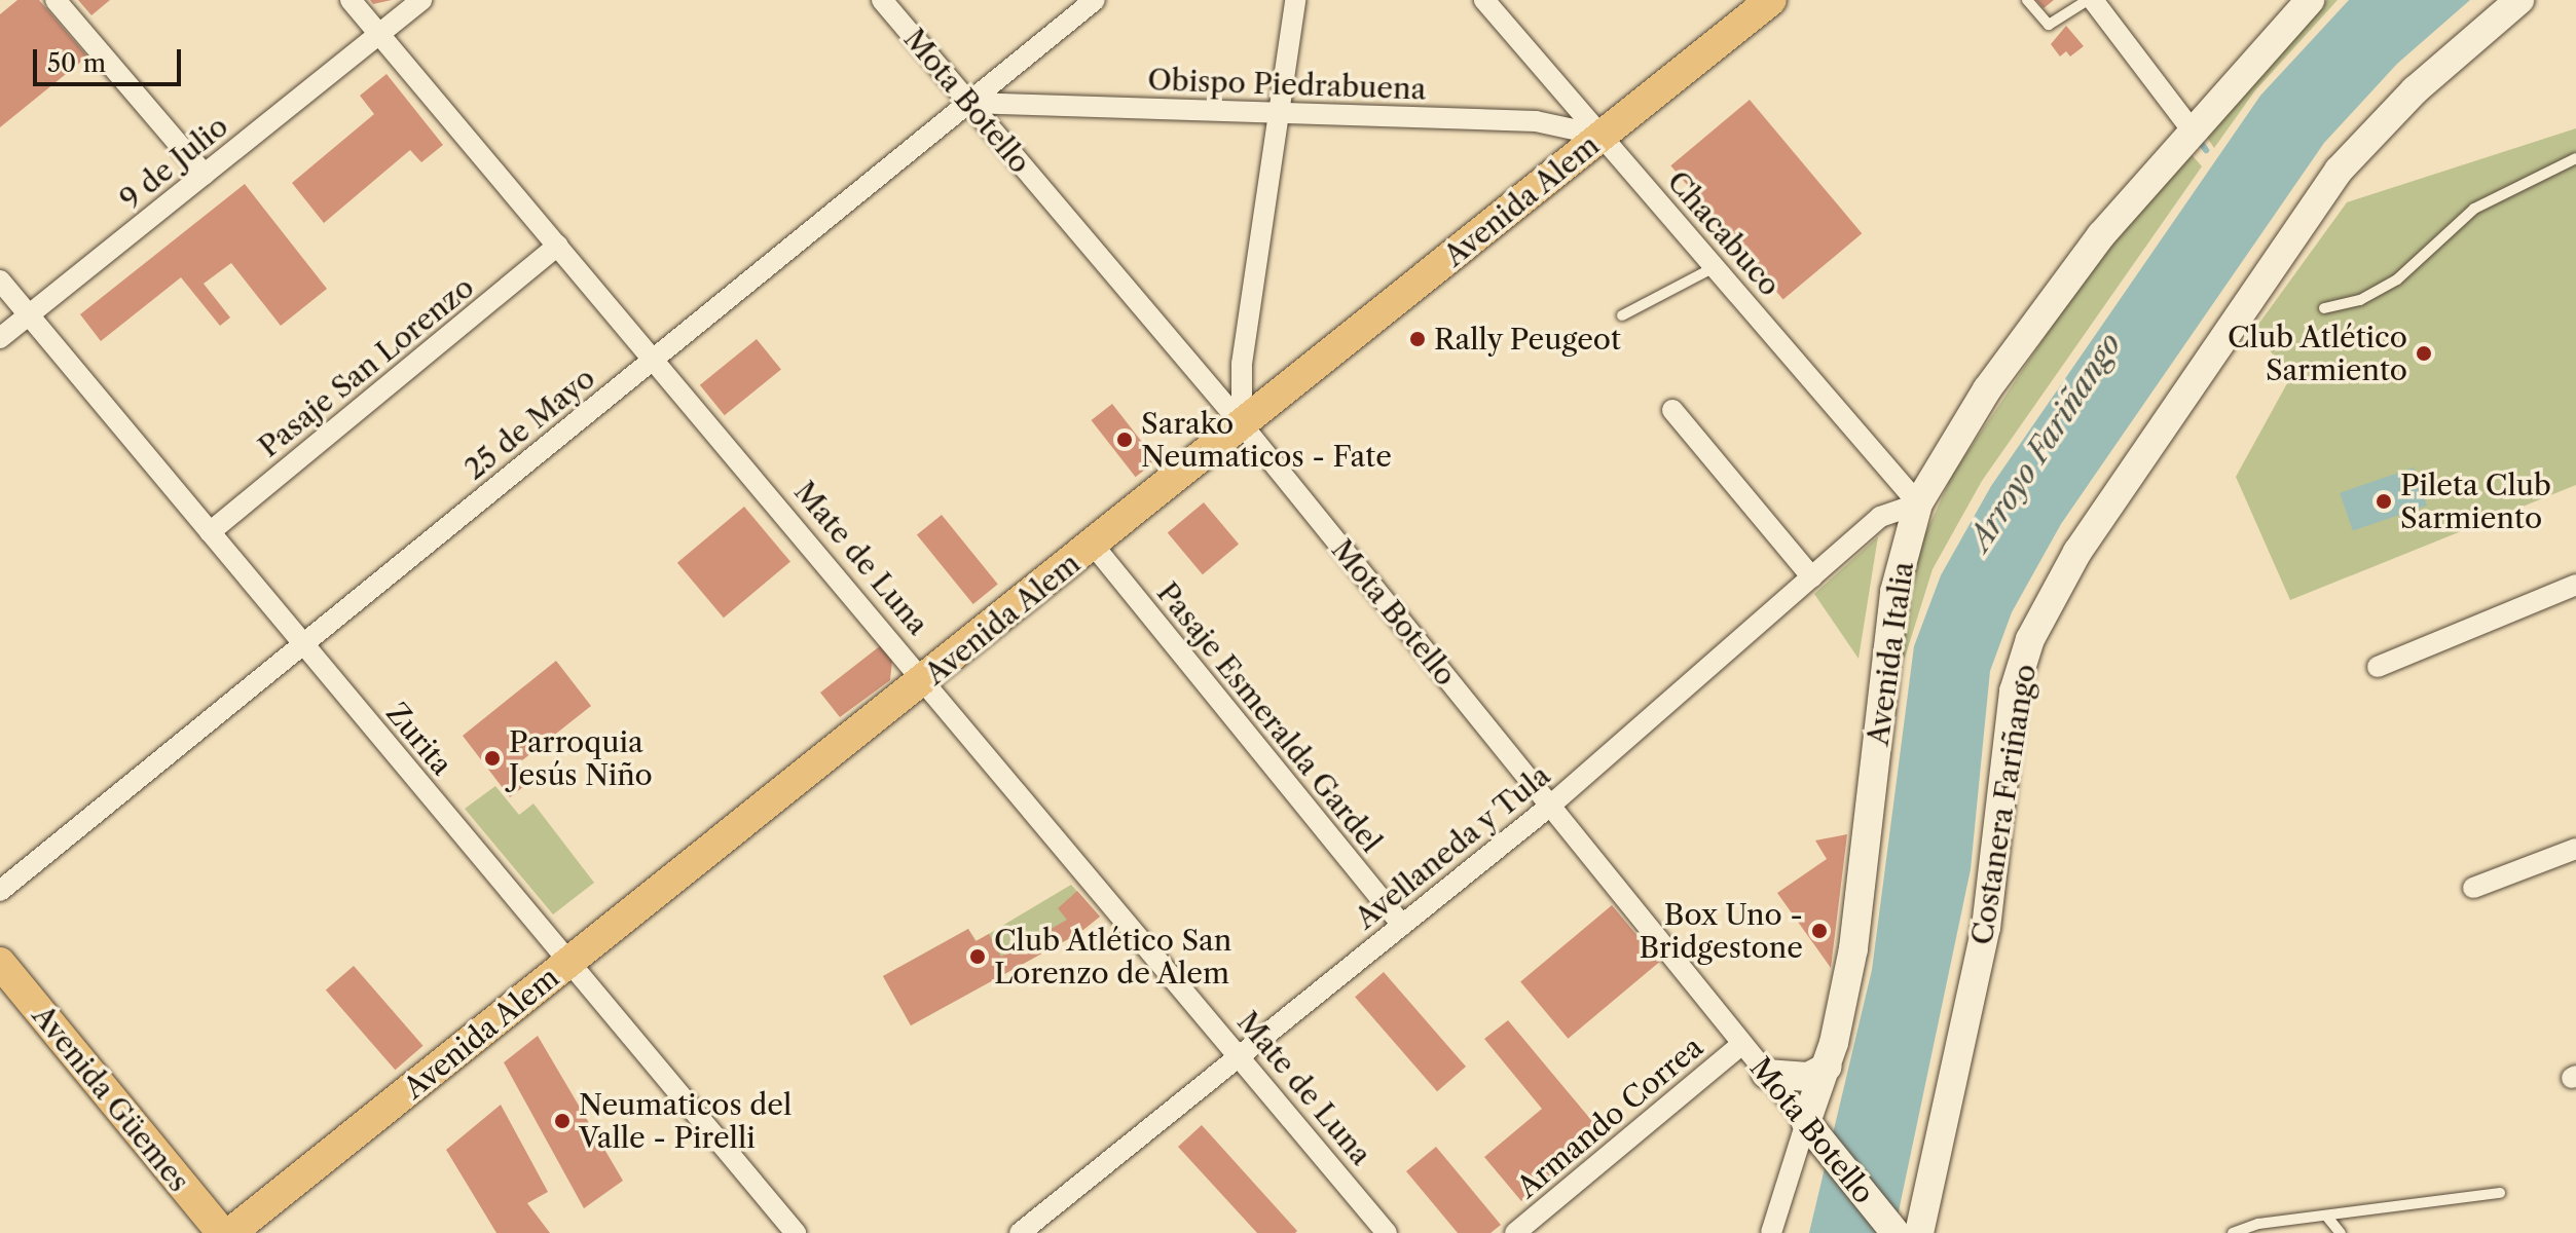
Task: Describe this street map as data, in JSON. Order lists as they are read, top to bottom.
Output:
{
  "streets": {
    "main road": ["Avenida Alem", "Avenida Güemes"],
    "street": [
      "Obispo Piedrabuena",
      "Mota Botello",
      "9 de Julio",
      "Chacabuco",
      "Pasaje San Lorenzo",
      "25 de Mayo",
      "Mate de Luna",
      "Avenida Italia",
      "Pasaje Esmeralda Gardel",
      "Zurita",
      "Costanera Fariñango",
      "Avellaneda y Tula",
      "Armando Correa"
    ]
  },
  "crossings": [
    ["Obispo Piedrabuena", "Mota Botello"],
    ["Obispo Piedrabuena", "Avenida Alem"],
    ["Obispo Piedrabuena", "Chacabuco"],
    ["Obispo Piedrabuena", "25 de Mayo"],
    ["Mota Botello", "Avenida Alem"],
    ["Mota Botello", "25 de Mayo"],
    ["Mota Botello", "Avenida Italia"],
    ["Mota Botello", "Avellaneda y Tula"],
    ["Mota Botello", "Armando Correa"],
    ["9 de Julio", "Mate de Luna"],
    ["9 de Julio", "Zurita"],
    ["Avenida Alem", "Chacabuco"],
    ["Avenida Alem", "Mate de Luna"],
    ["Avenida Alem", "Pasaje Esmeralda Gardel"],
    ["Avenida Alem", "Zurita"],
    ["Chacabuco", "Avenida Italia"],
    ["Chacabuco", "Avellaneda y Tula"],
    ["Pasaje San Lorenzo", "Mate de Luna"],
    ["Pasaje San Lorenzo", "Zurita"],
    ["25 de Mayo", "Mate de Luna"],
    ["25 de Mayo", "Zurita"],
    ["Mate de Luna", "Avellaneda y Tula"],
    ["Avenida Italia", "Avellaneda y Tula"],
    ["Pasaje Esmeralda Gardel", "Avellaneda y Tula"]
  ],
  "water": ["Arroyo Fariñango"],
  "places": [
    "Rally Peugeot",
    "Club Atlético Sarmiento",
    "Sarako Neumaticos - Fate",
    "Pileta Club Sarmiento",
    "Parroquia Jesús Niño",
    "Box Uno - Bridgestone",
    "Club Atlético San Lorenzo de Alem",
    "Neumaticos del Valle - Pirelli"
  ],
  "scale_bar": "50 m"
}
